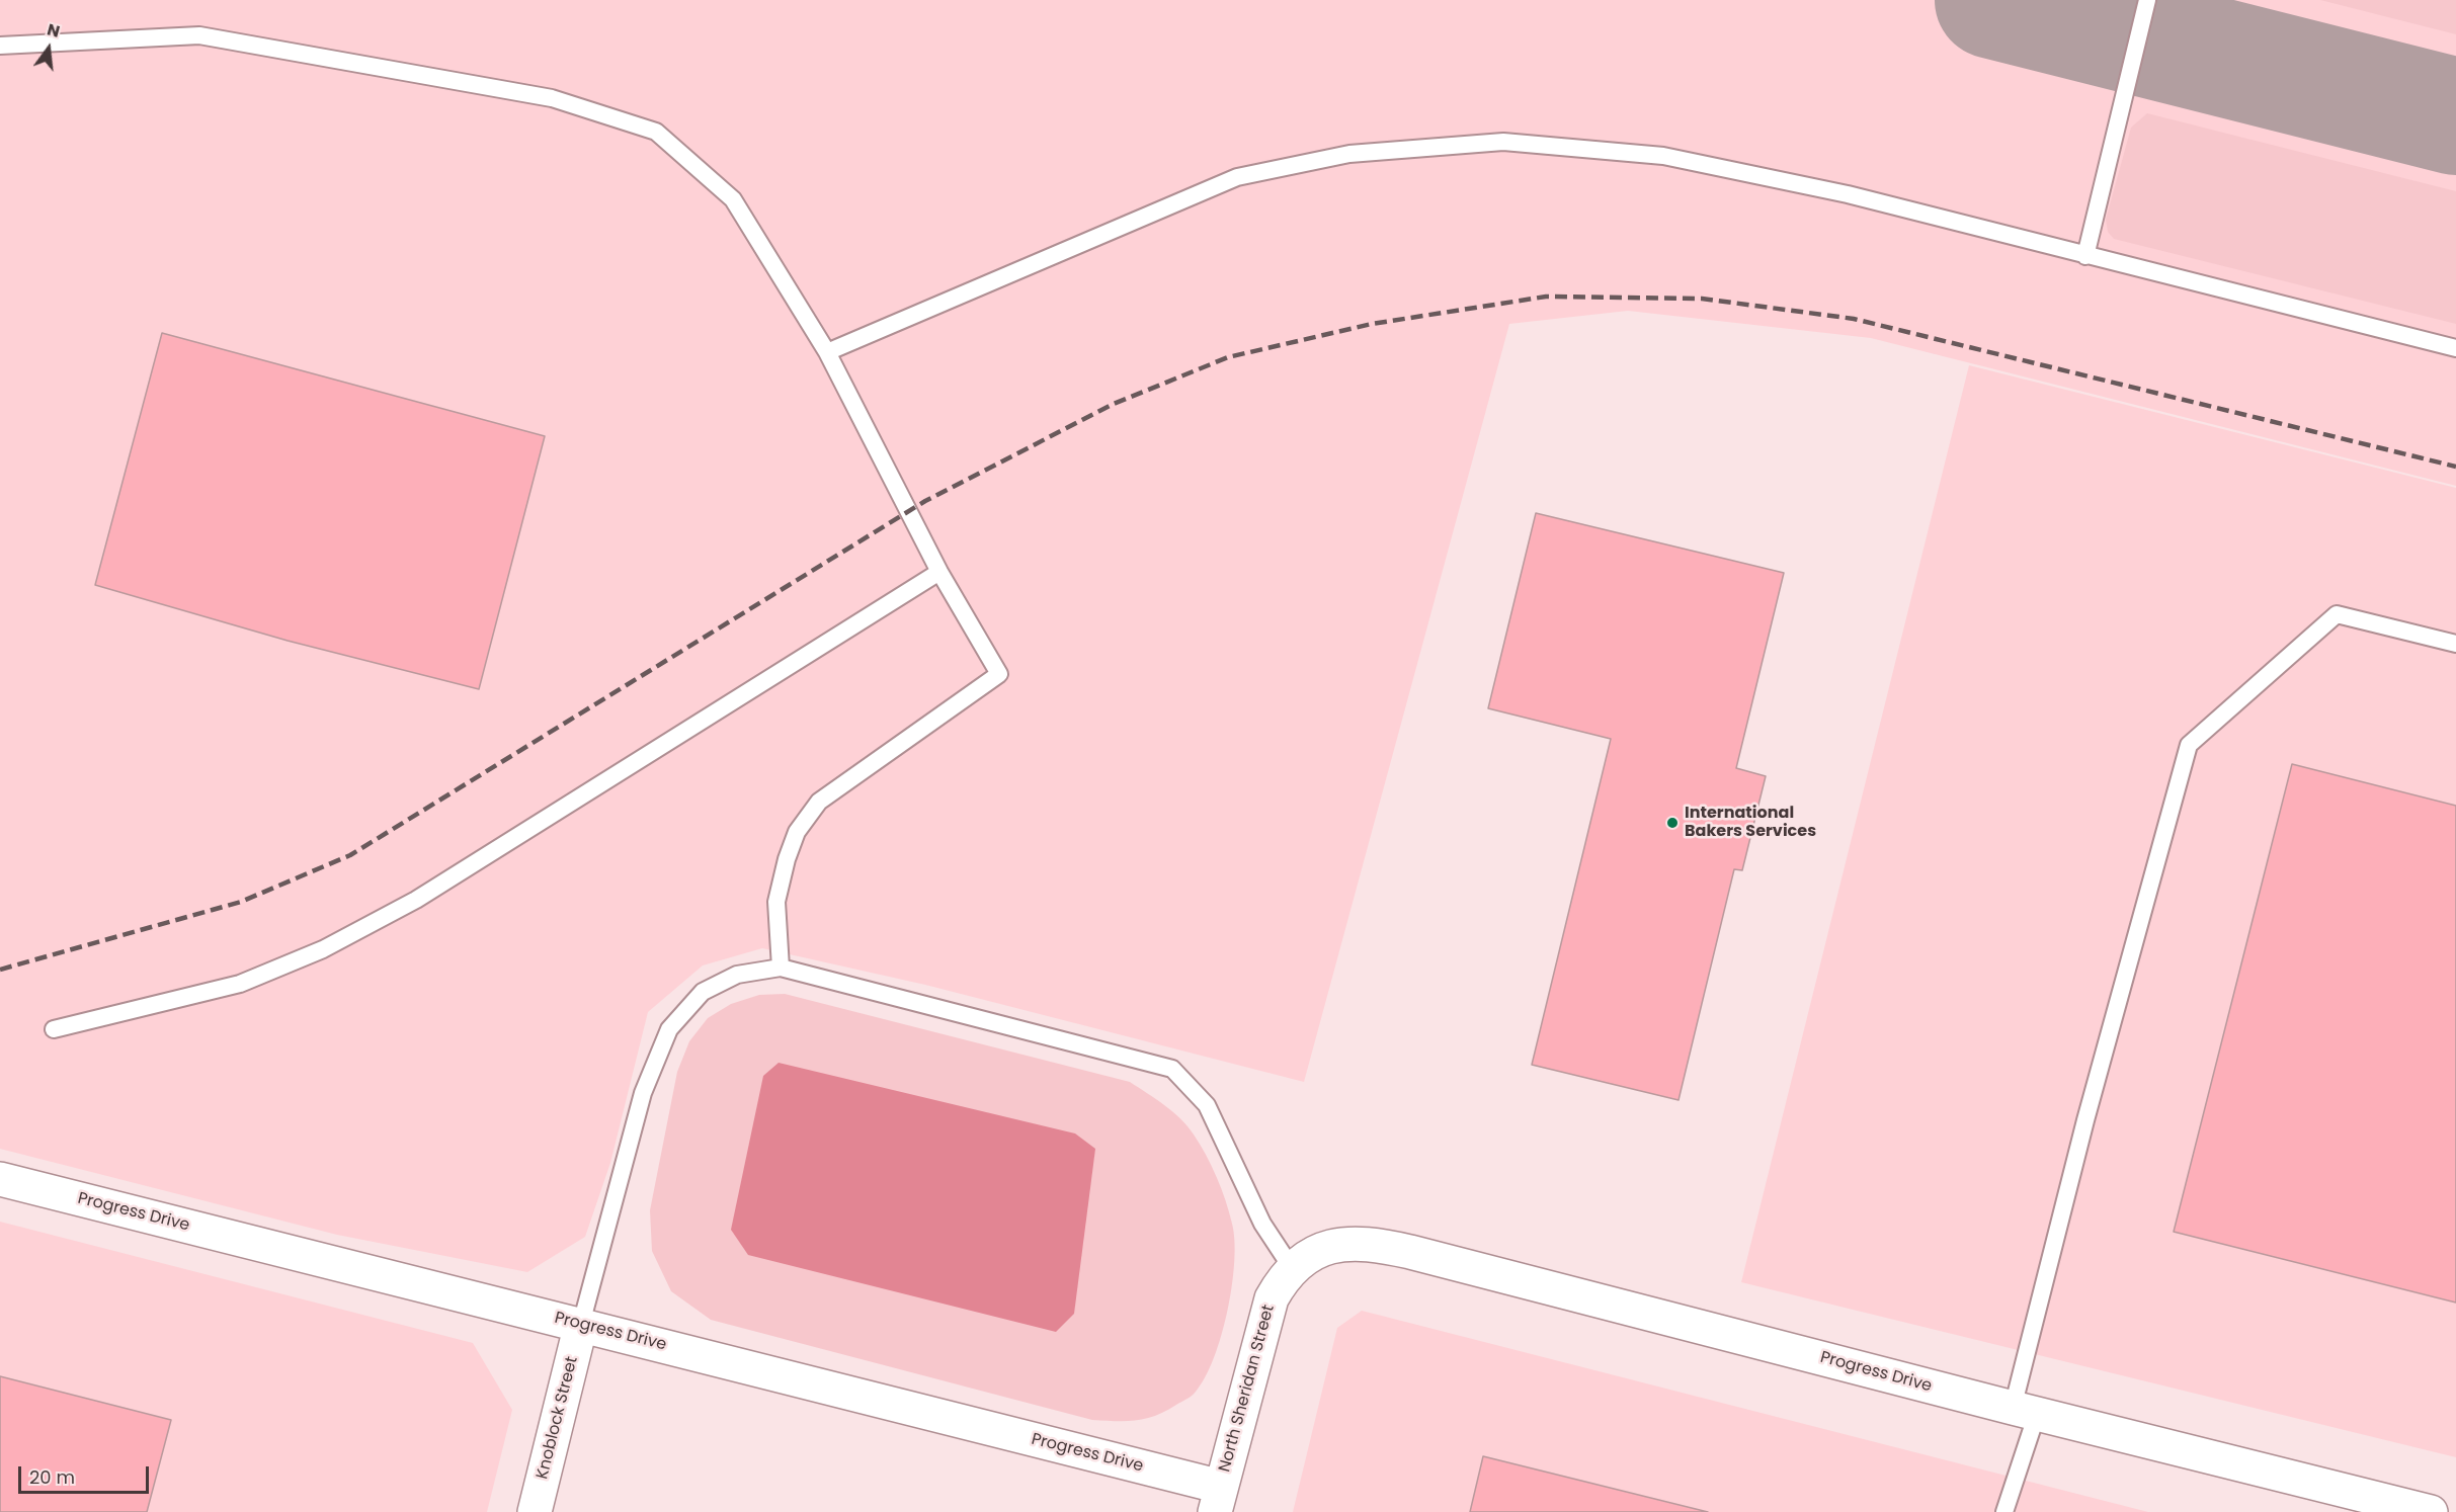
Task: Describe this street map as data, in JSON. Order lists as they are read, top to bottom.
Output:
{
  "streets": {
    "street": ["Progress Drive", "North Sheridan Street", "Knoblock Street"]
  },
  "crossings": [
    ["Progress Drive", "North Sheridan Street"],
    ["Progress Drive", "Knoblock Street"]
  ],
  "places": ["International Bakers Services"],
  "scale_bar": "20 m",
  "north": "top"
}
